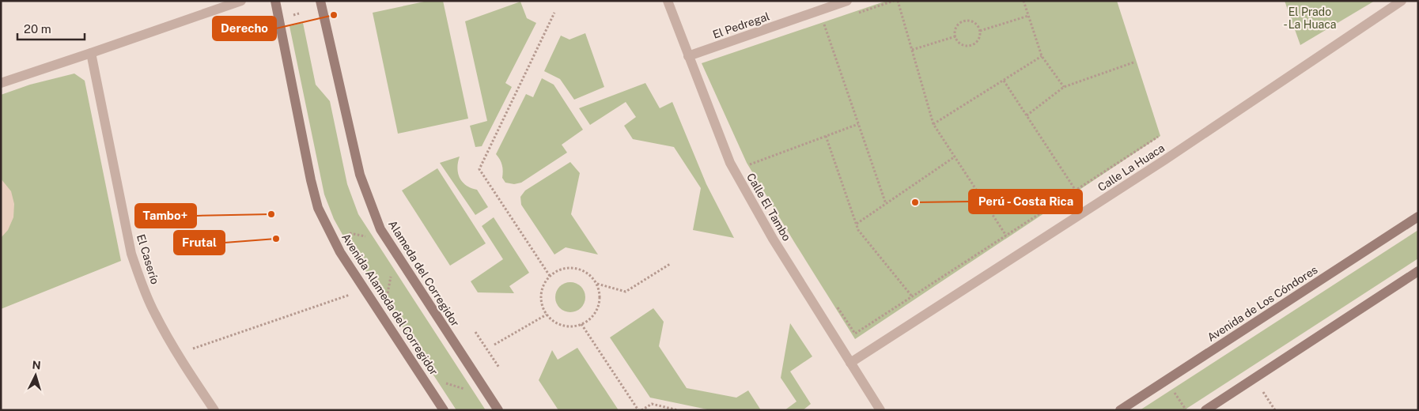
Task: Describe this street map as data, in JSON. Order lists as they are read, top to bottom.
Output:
{
  "streets": {
    "main road": ["Alameda del Corregidor", "Avenida de Los Cóndores", "Avenida Alameda del Corregidor"],
    "street": [
      "El Pedregal",
      "Calle La Huaca",
      "Calle El Tambo",
      "El Caserío"
    ]
  },
  "crossings": [
    ["El Pedregal", "Calle El Tambo"],
    ["Calle La Huaca", "Calle El Tambo"]
  ],
  "parks": ["El Prado - La Huaca"],
  "places": [
    "Derecho",
    "Perú - Costa Rica",
    "Tambo+",
    "Frutal"
  ],
  "scale_bar": "20 m",
  "north": "top"
}
